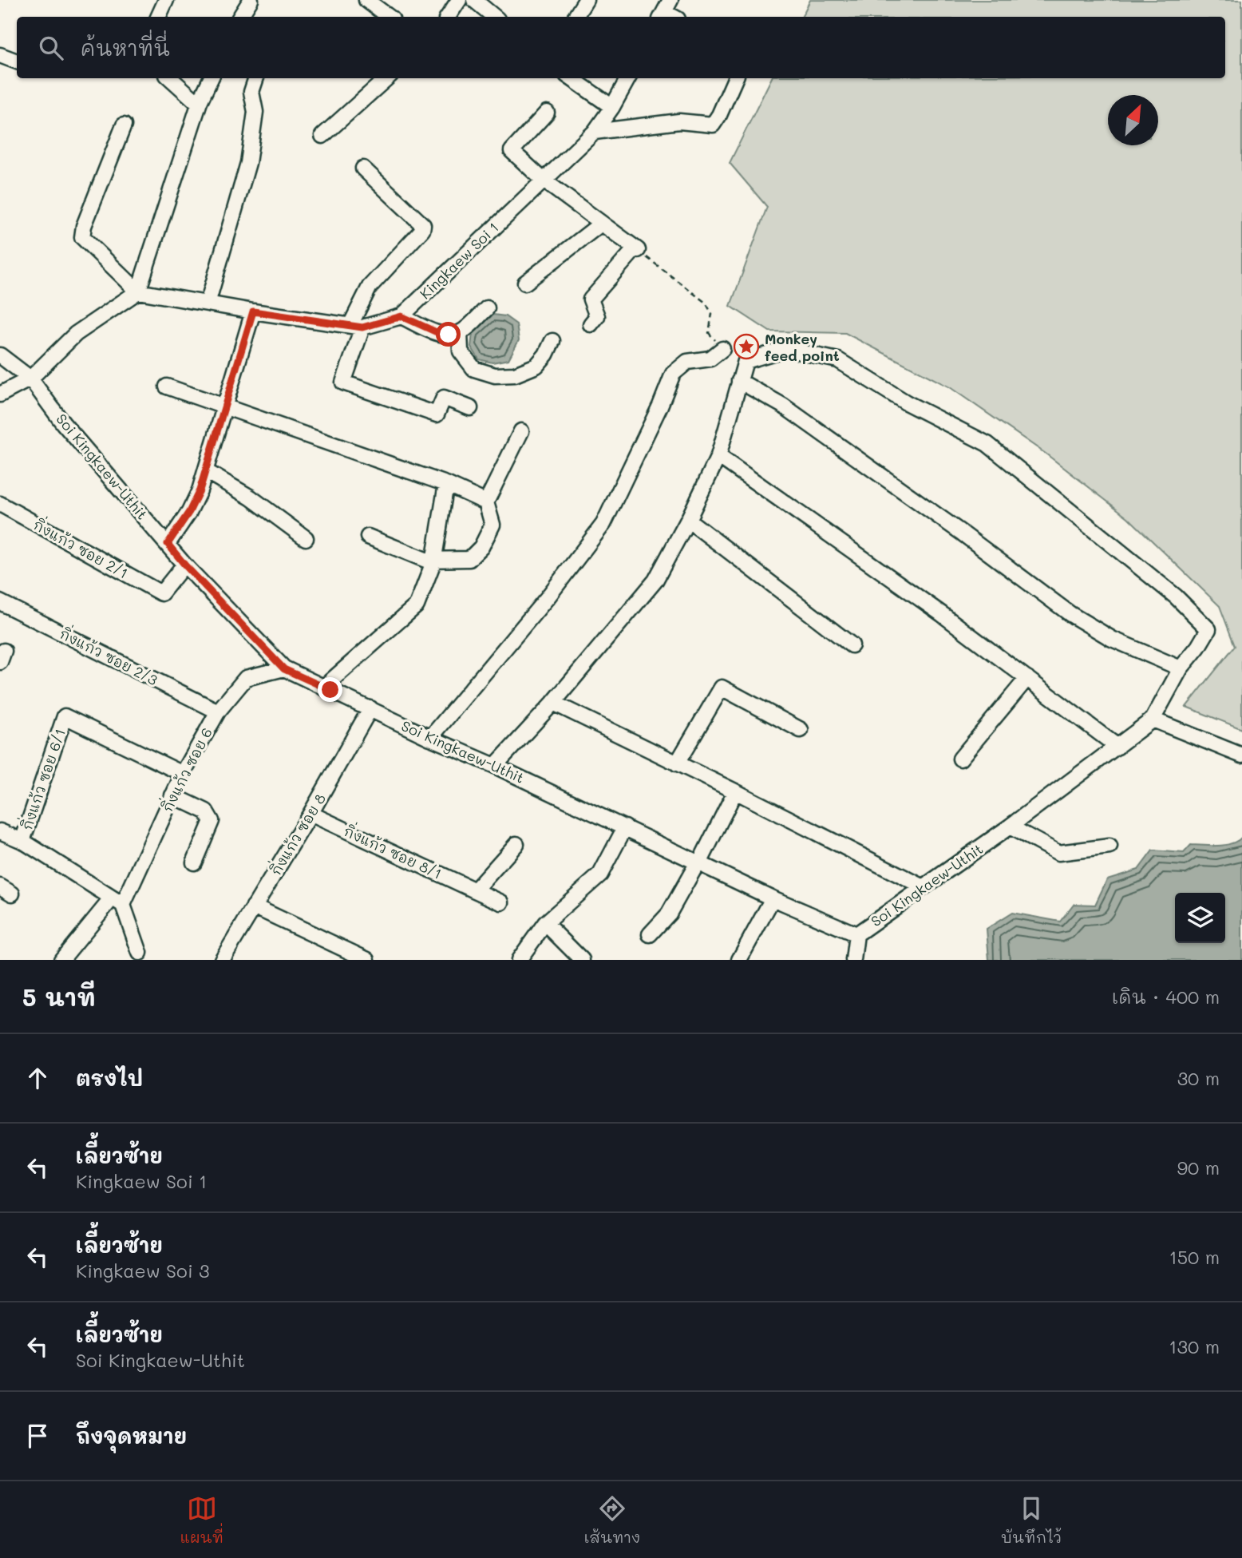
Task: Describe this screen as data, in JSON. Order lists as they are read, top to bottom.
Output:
{
  "streets": {
    "street": [
      "Kingkaew Soi 1",
      "Soi Kingkaew-Uthit",
      "กิ่งแก้ว ซอย 2/1",
      "กิ่งแก้ว ซอย 2/3",
      "กิ่งแก้ว ซอย 6",
      "กิ่งแก้ว ซอย 6/1",
      "กิ่งแก้ว ซอย 8",
      "กิ่งแก้ว ซอย 8/1"
    ]
  },
  "crossings": [
    ["Soi Kingkaew-Uthit", "กิ่งแก้ว ซอย 2/1"],
    ["Soi Kingkaew-Uthit", "กิ่งแก้ว ซอย 6"],
    ["Soi Kingkaew-Uthit", "กิ่งแก้ว ซอย 8"],
    ["กิ่งแก้ว ซอย 2/3", "กิ่งแก้ว ซอย 6"],
    ["กิ่งแก้ว ซอย 6", "กิ่งแก้ว ซอย 6/1"],
    ["กิ่งแก้ว ซอย 8", "กิ่งแก้ว ซอย 8/1"]
  ],
  "places": {
    "place": ["Monkey feed point"]
  },
  "north": "top right",
  "page": {
    "search": "ค้นหาที่นี่",
    "heading": ["5 นาที", "เดิน · 400 m"],
    "list": [
      ["ตรงไป", "30 m"],
      ["เลี้ยวซ้าย", "Kingkaew Soi 1", "90 m"],
      ["เลี้ยวซ้าย", "Kingkaew Soi 3", "150 m"],
      ["เลี้ยวซ้าย", "Soi Kingkaew-Uthit", "130 m"],
      "ถึงจุดหมาย"
    ],
    "nav": ["แผนที่", "เส้นทาง", "บันทึกไว้"]
  }
}
